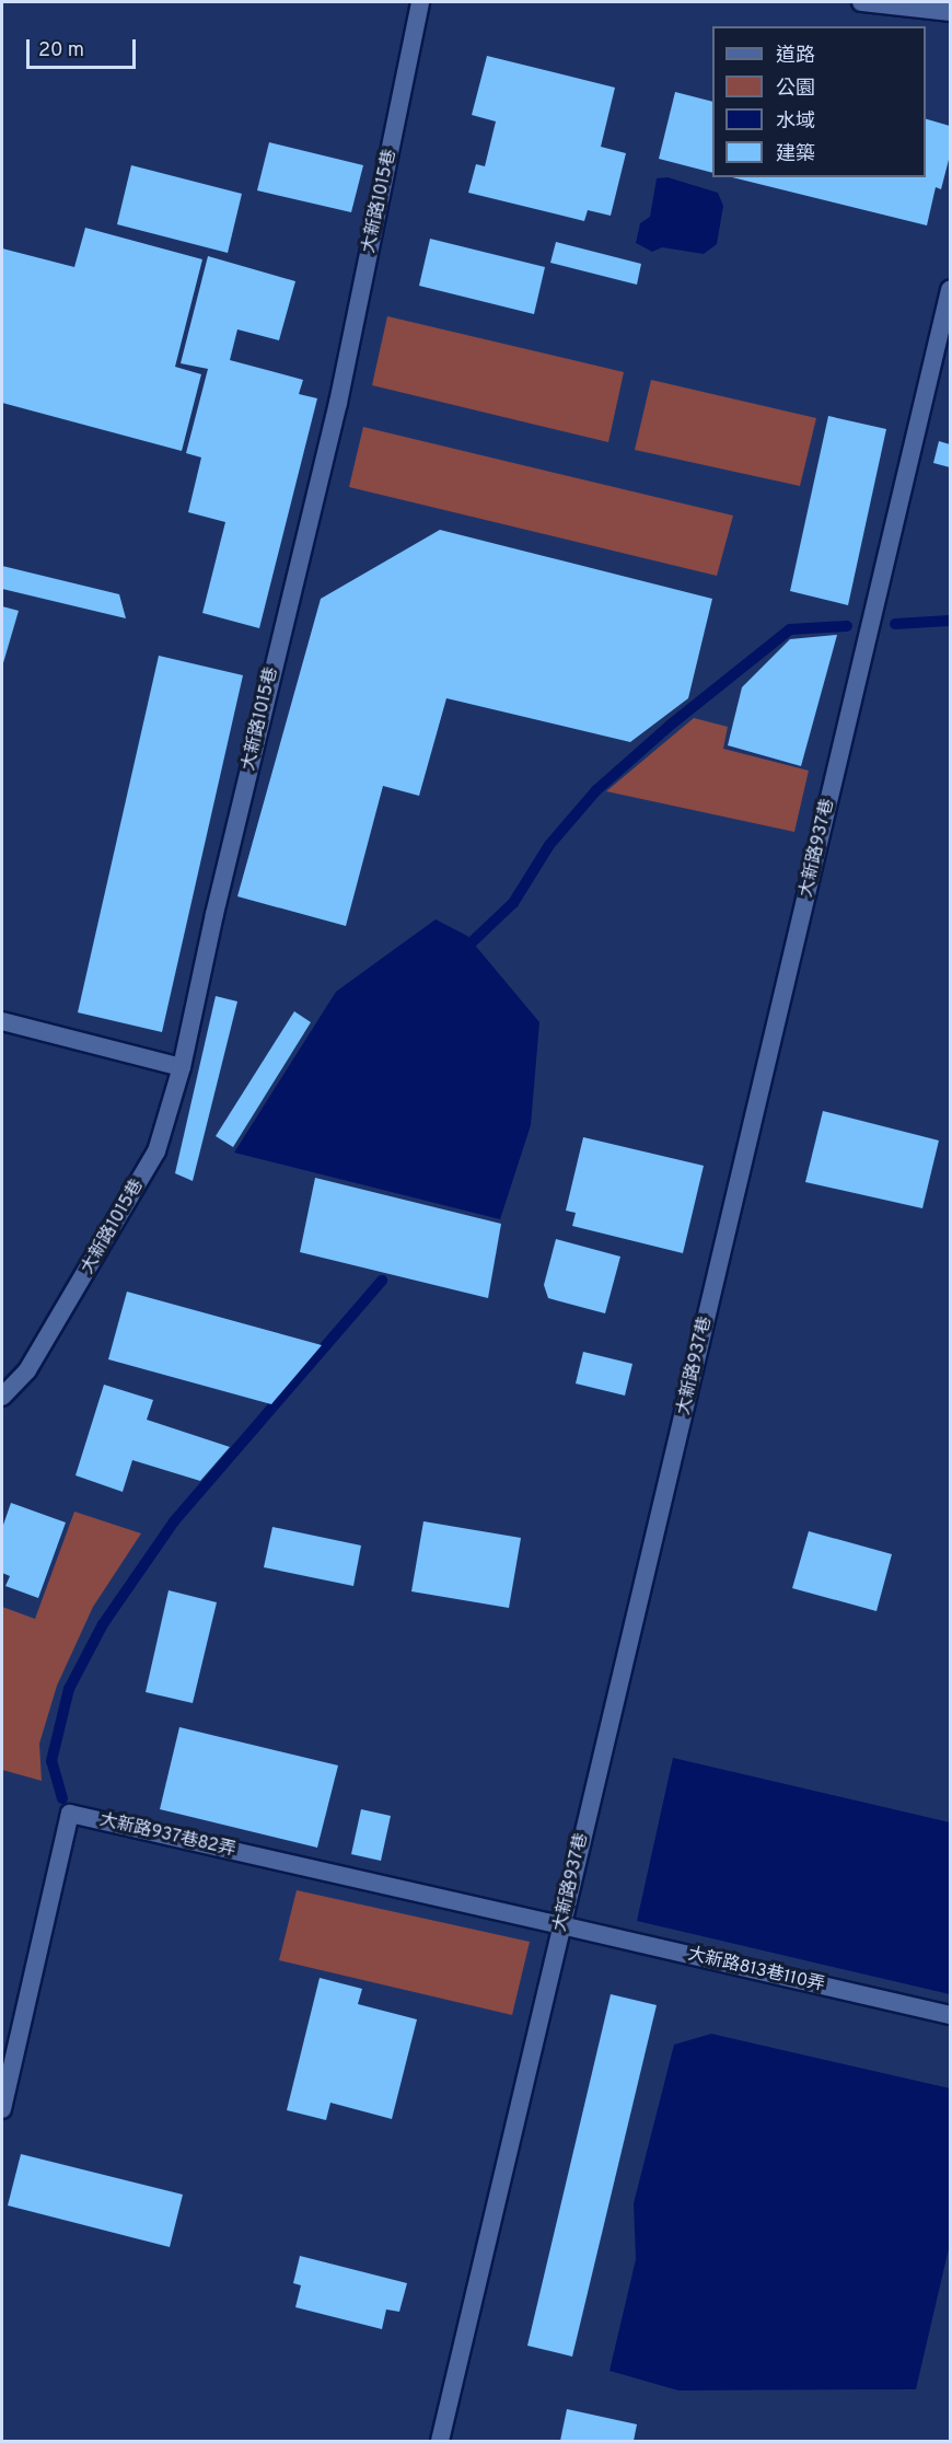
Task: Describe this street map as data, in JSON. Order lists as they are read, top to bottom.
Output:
{
  "streets": {
    "street": [
      "大新路1015巷",
      "大新路937巷",
      "大新路937巷82弄",
      "大新路813巷110弄"
    ]
  },
  "crossings": [
    ["大新路937巷", "大新路937巷82弄"],
    ["大新路937巷", "大新路813巷110弄"],
    ["大新路937巷82弄", "大新路813巷110弄"]
  ],
  "legend": [
    "道路",
    "公園",
    "水域",
    "建築"
  ],
  "scale_bar": "20 m"
}
